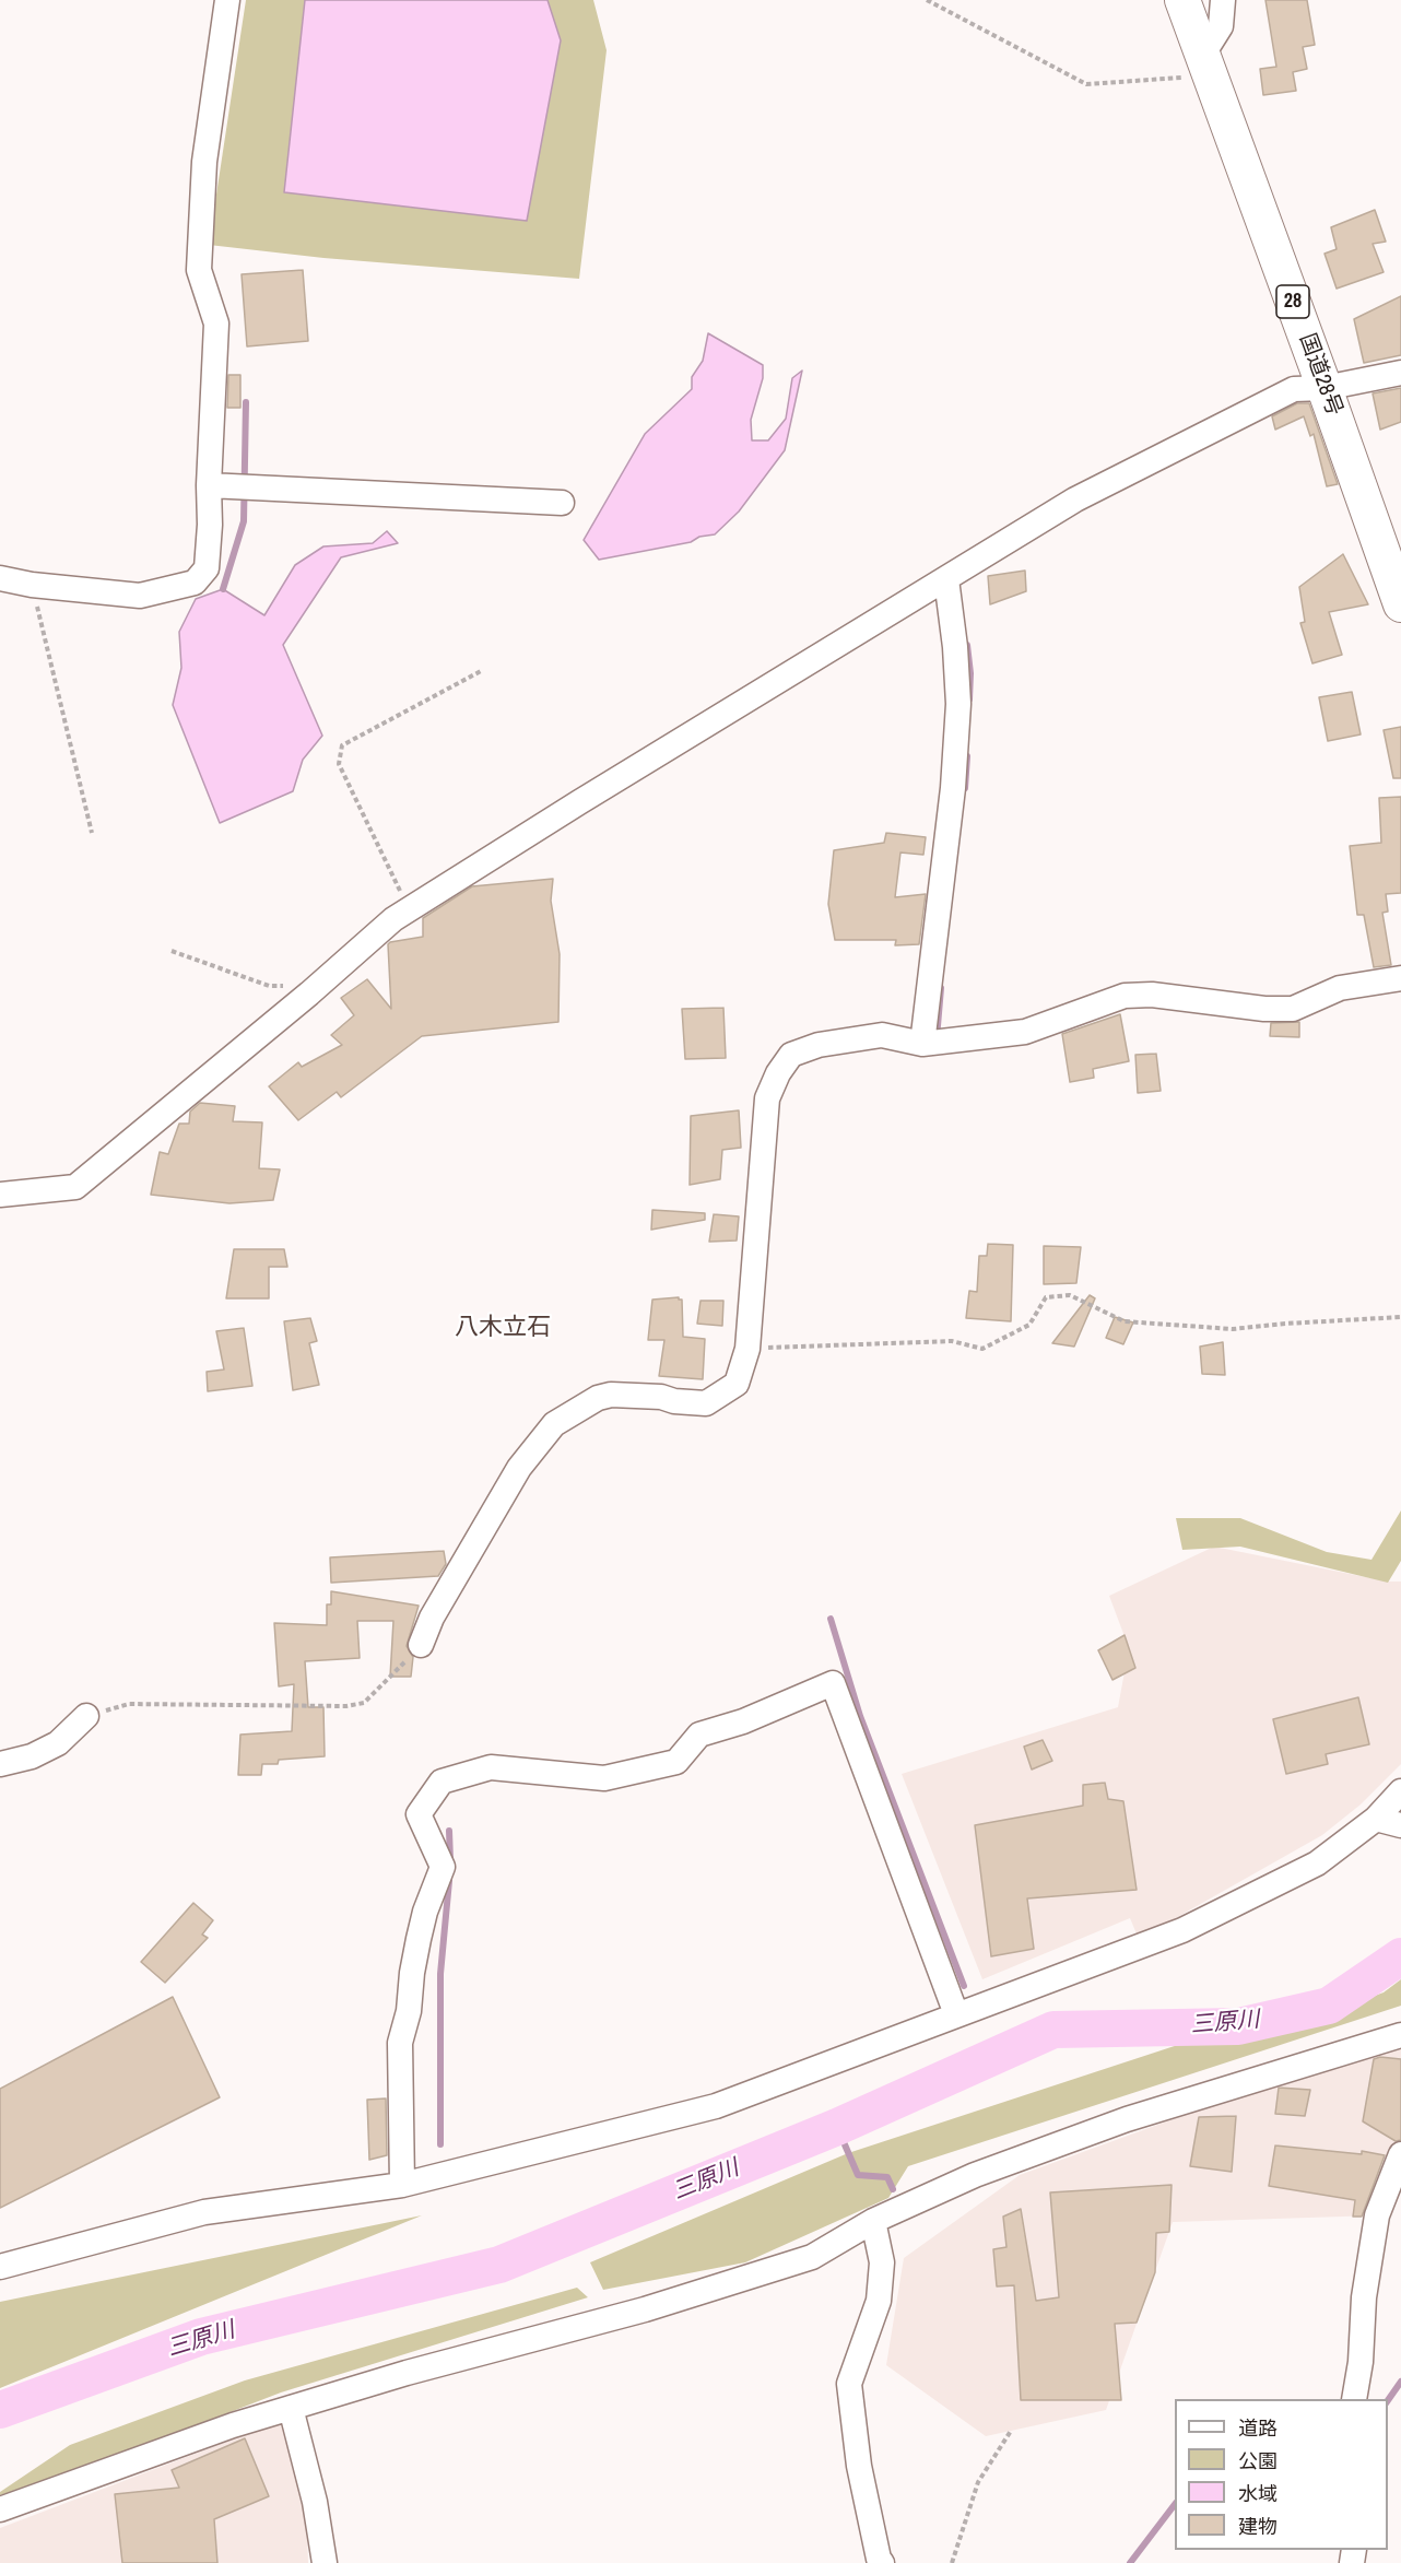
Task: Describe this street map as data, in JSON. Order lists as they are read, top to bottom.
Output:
{
  "streets": {
    "highway": ["28", "国道28号"]
  },
  "districts": ["八木立石"],
  "water": ["三原川"],
  "legend": [
    "道路",
    "公園",
    "水域",
    "建物"
  ]
}
